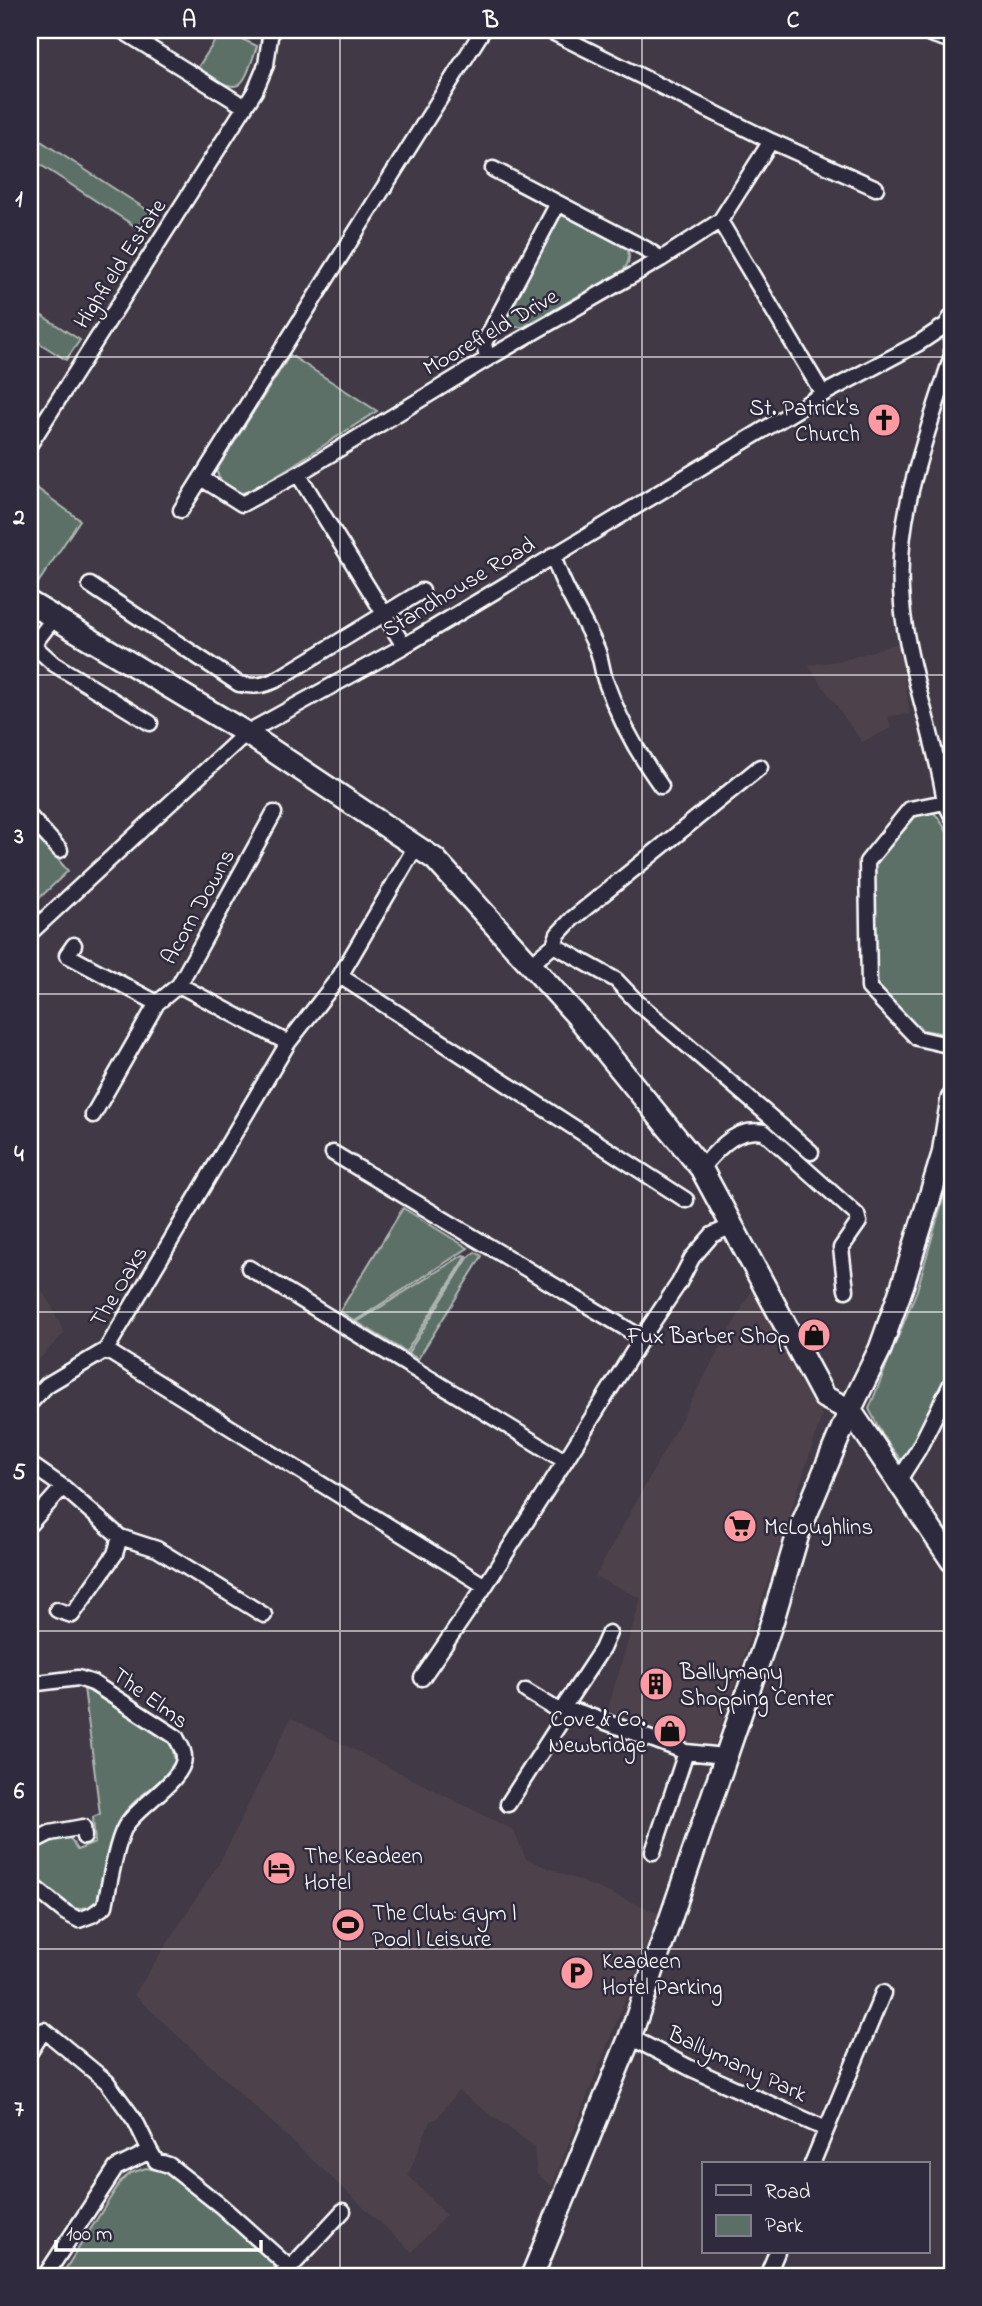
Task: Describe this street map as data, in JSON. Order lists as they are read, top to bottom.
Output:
{
  "streets": {
    "street": [
      "Highfield Estate",
      "Moorefield Drive",
      "Standhouse Road",
      "Acorn Downs",
      "The Oaks",
      "The Elms",
      "Ballymany Park"
    ]
  },
  "crossings": [
    ["Acorn Downs", "The Oaks"]
  ],
  "places": {
    "church": ["St. Patrick's Church"],
    "shop": ["Fux Barber Shop", "Cove & Co. Newbridge"],
    "supermarket": ["McLoughlins"],
    "building": ["Ballymany Shopping Center"],
    "hotel": ["The Keadeen Hotel"],
    "sports": ["The Club: Gym | Pool | Leisure"],
    "parking": ["Keadeen Hotel Parking"]
  },
  "legend": ["Road", "Park"],
  "scale_bar": "100 m",
  "grid": {
    "columns": ["A", "B", "C"],
    "rows": [
      "1",
      "2",
      "3",
      "4",
      "5",
      "6",
      "7"
    ]
  }
}
